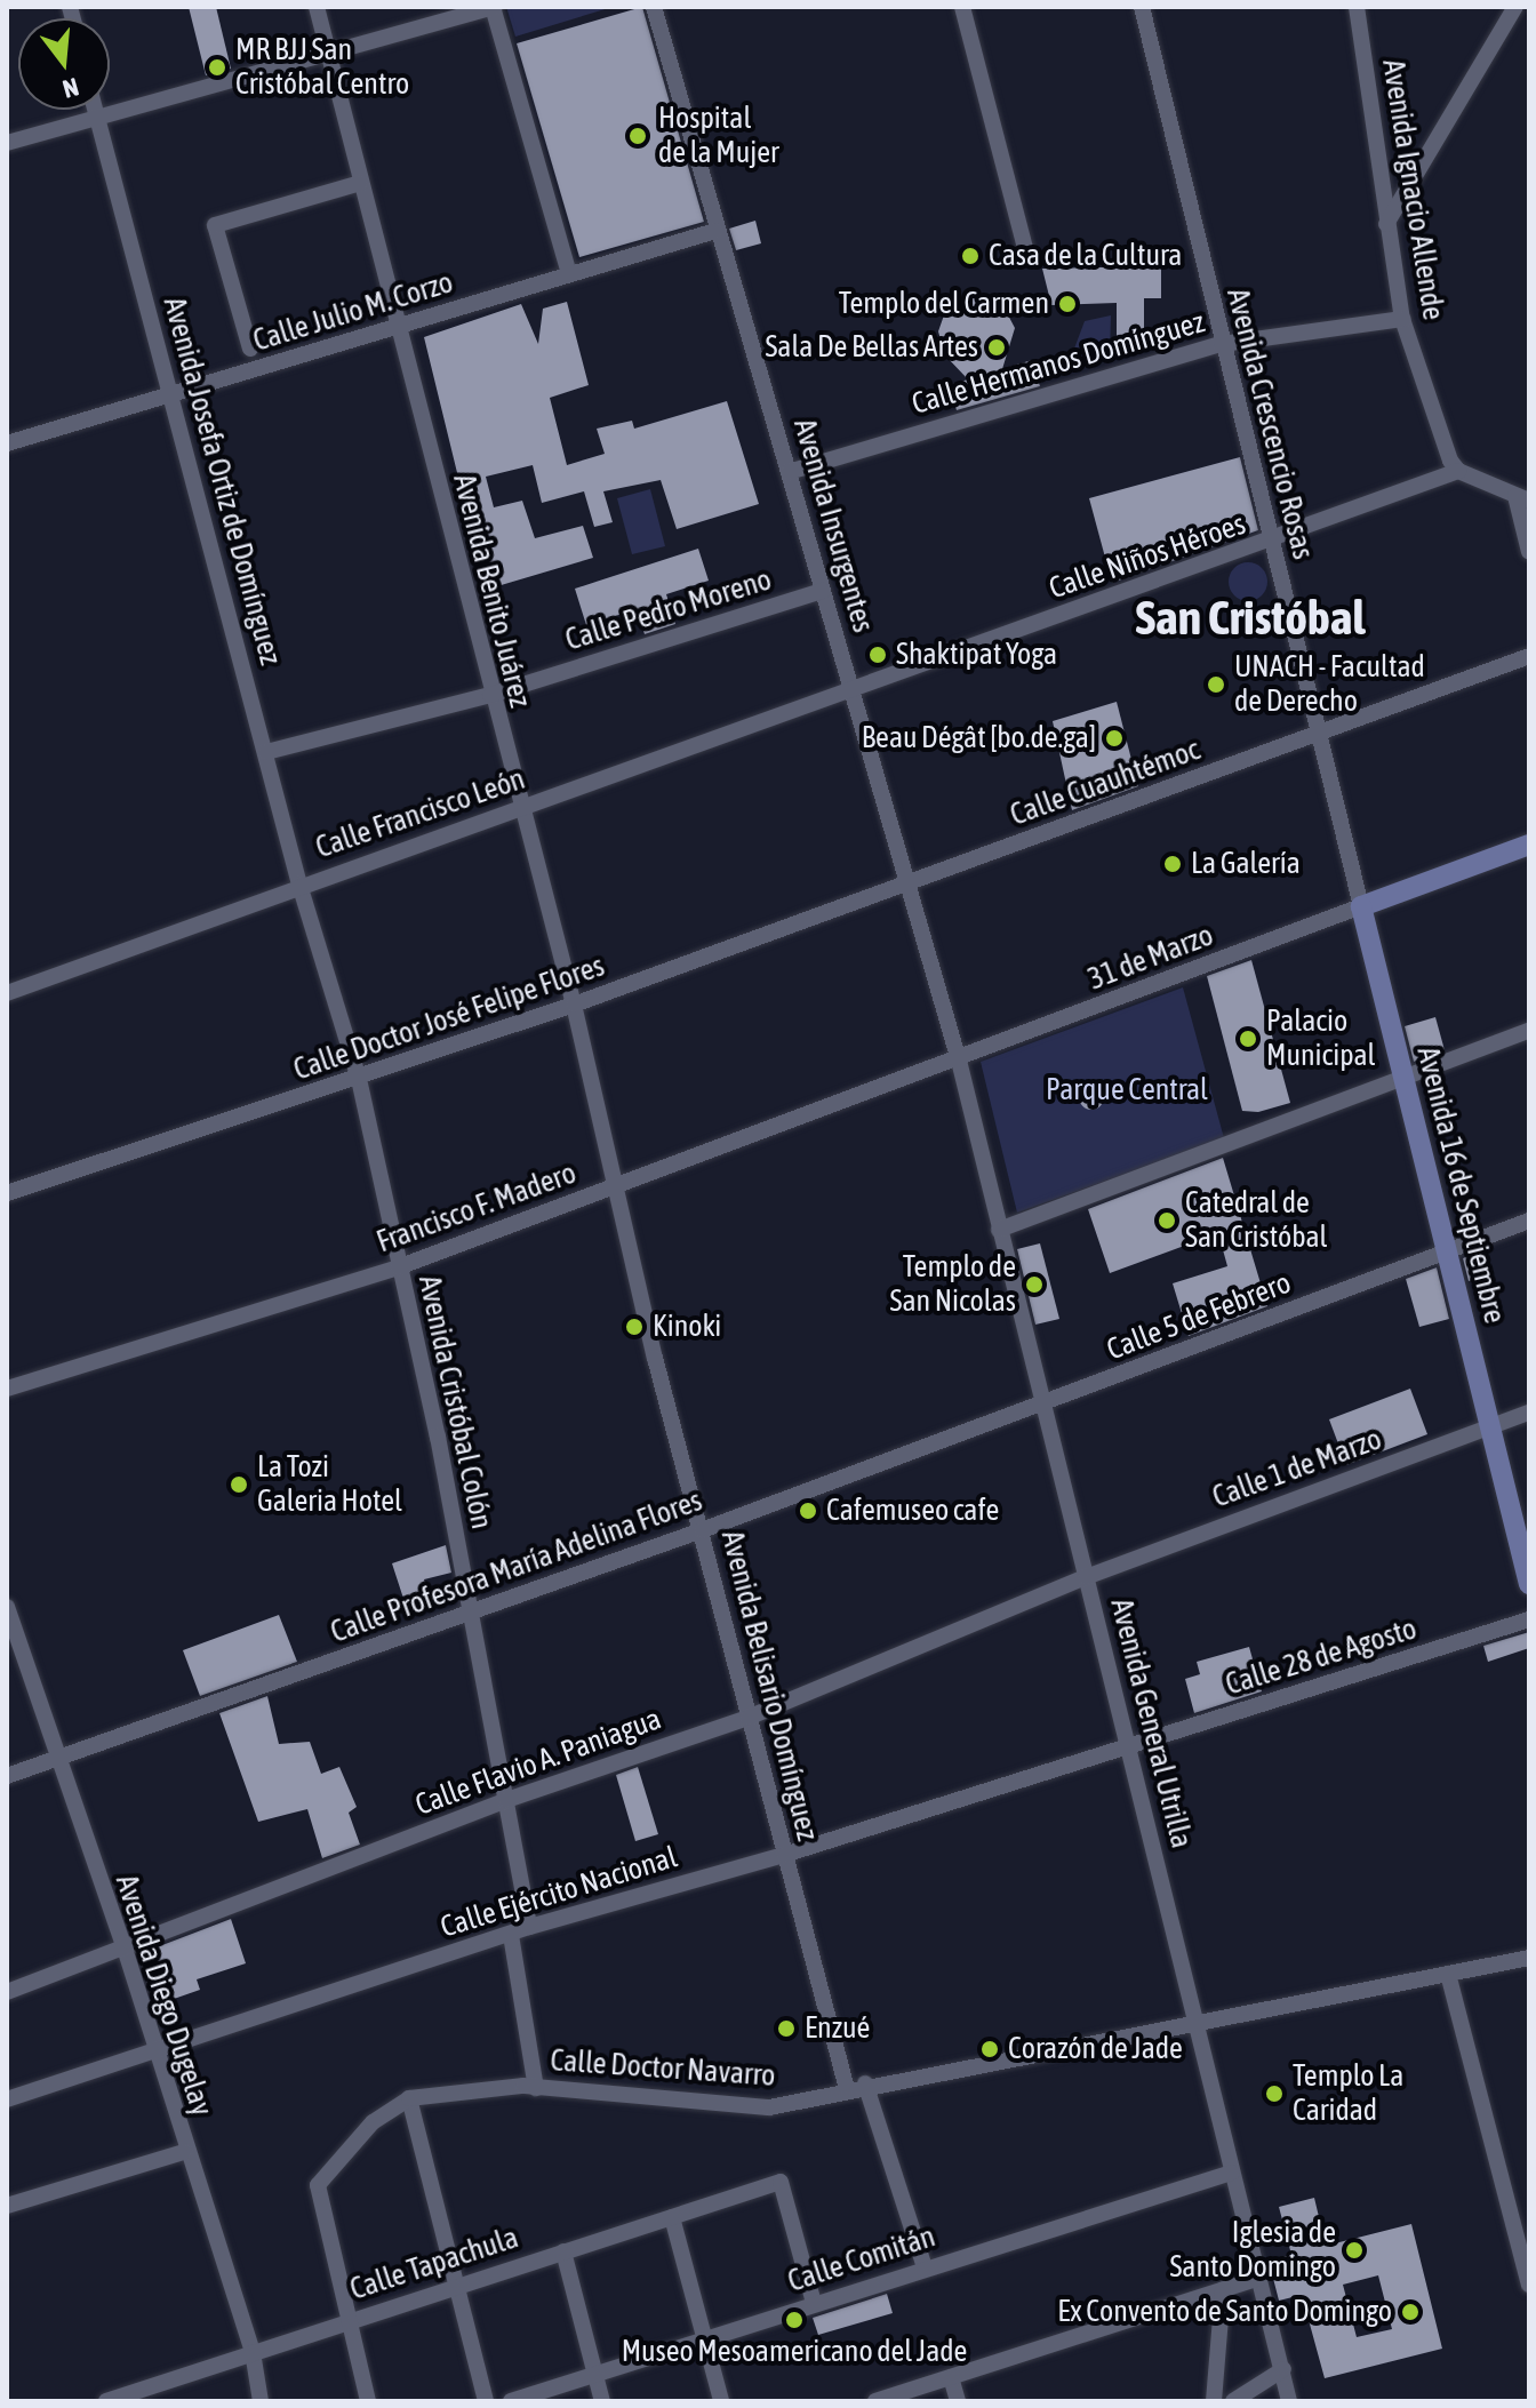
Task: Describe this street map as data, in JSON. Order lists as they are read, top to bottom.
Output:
{
  "streets": {
    "main road": ["Avenida 16 de Septiembre"],
    "street": [
      "Avenida Ignacio Allende",
      "Calle Julio M. Corzo",
      "Calle Hermanos Domínguez",
      "Avenida Crescencio Rosas",
      "Avenida Josefa Ortiz de Domínguez",
      "Avenida Insurgentes",
      "Calle Niños Héroes",
      "Avenida Benito Juárez",
      "Calle Pedro Moreno",
      "Calle Cuauhtémoc",
      "Calle Francisco León",
      "31 de Marzo",
      "Calle Doctor José Felipe Flores",
      "Francisco F. Madero",
      "Calle 5 de Febrero",
      "Avenida Cristóbal Colón",
      "Calle 1 de Marzo",
      "Calle Profesora María Adelina Flores",
      "Calle 28 de Agosto",
      "Avenida Belisario Domínguez",
      "Avenida General Utrilla",
      "Calle Flavio A. Paniagua",
      "Calle Ejército Nacional",
      "Avenida Diego Dugelay",
      "Calle Doctor Navarro",
      "Calle Comitán",
      "Calle Tapachula"
    ]
  },
  "crossings": [
    ["Avenida Ignacio Allende", "Calle Hermanos Domínguez"],
    ["Avenida Ignacio Allende", "Calle Niños Héroes"],
    ["Calle Julio M. Corzo", "Avenida Josefa Ortiz de Domínguez"],
    ["Calle Julio M. Corzo", "Avenida Insurgentes"],
    ["Calle Julio M. Corzo", "Avenida Benito Juárez"],
    ["Calle Hermanos Domínguez", "Avenida Crescencio Rosas"],
    ["Calle Hermanos Domínguez", "Avenida Insurgentes"],
    ["Avenida Crescencio Rosas", "Calle Niños Héroes"],
    ["Avenida Crescencio Rosas", "Calle Cuauhtémoc"],
    ["Avenida Crescencio Rosas", "31 de Marzo"],
    ["Avenida Crescencio Rosas", "Avenida 16 de Septiembre"],
    ["Avenida Josefa Ortiz de Domínguez", "Calle Pedro Moreno"],
    ["Avenida Josefa Ortiz de Domínguez", "Calle Francisco León"],
    ["Avenida Josefa Ortiz de Domínguez", "Calle Doctor José Felipe Flores"],
    ["Avenida Josefa Ortiz de Domínguez", "Avenida Cristóbal Colón"],
    ["Avenida Insurgentes", "Calle Niños Héroes"],
    ["Avenida Insurgentes", "Calle Pedro Moreno"],
    ["Avenida Insurgentes", "Calle Cuauhtémoc"],
    ["Avenida Insurgentes", "Calle Francisco León"],
    ["Avenida Insurgentes", "31 de Marzo"],
    ["Avenida Insurgentes", "Calle Doctor José Felipe Flores"],
    ["Avenida Insurgentes", "Francisco F. Madero"],
    ["Avenida Insurgentes", "Avenida General Utrilla"],
    ["Calle Niños Héroes", "Calle Francisco León"],
    ["Avenida Benito Juárez", "Calle Pedro Moreno"],
    ["Avenida Benito Juárez", "Calle Francisco León"],
    ["Avenida Benito Juárez", "Calle Doctor José Felipe Flores"],
    ["Avenida Benito Juárez", "Francisco F. Madero"],
    ["Avenida Benito Juárez", "Avenida Belisario Domínguez"],
    ["Calle Cuauhtémoc", "Calle Doctor José Felipe Flores"],
    ["31 de Marzo", "Avenida 16 de Septiembre"],
    ["31 de Marzo", "Francisco F. Madero"],
    ["31 de Marzo", "Avenida General Utrilla"],
    ["Calle Doctor José Felipe Flores", "Avenida Cristóbal Colón"],
    ["Avenida 16 de Septiembre", "Calle 5 de Febrero"],
    ["Avenida 16 de Septiembre", "Calle 1 de Marzo"],
    ["Francisco F. Madero", "Avenida Cristóbal Colón"],
    ["Francisco F. Madero", "Avenida Belisario Domínguez"],
    ["Francisco F. Madero", "Avenida General Utrilla"],
    ["Calle 5 de Febrero", "Calle Profesora María Adelina Flores"],
    ["Calle 5 de Febrero", "Avenida General Utrilla"],
    ["Avenida Cristóbal Colón", "Calle Profesora María Adelina Flores"],
    ["Avenida Cristóbal Colón", "Calle Flavio A. Paniagua"],
    ["Avenida Cristóbal Colón", "Calle Ejército Nacional"],
    ["Calle 1 de Marzo", "Avenida General Utrilla"],
    ["Calle 1 de Marzo", "Calle Flavio A. Paniagua"],
    ["Calle Profesora María Adelina Flores", "Avenida Belisario Domínguez"],
    ["Calle Profesora María Adelina Flores", "Avenida General Utrilla"],
    ["Calle Profesora María Adelina Flores", "Avenida Diego Dugelay"],
    ["Calle 28 de Agosto", "Avenida General Utrilla"],
    ["Calle 28 de Agosto", "Calle Ejército Nacional"],
    ["Avenida Belisario Domínguez", "Calle Flavio A. Paniagua"],
    ["Avenida Belisario Domínguez", "Calle Ejército Nacional"],
    ["Avenida Belisario Domínguez", "Calle Doctor Navarro"],
    ["Avenida General Utrilla", "Calle Flavio A. Paniagua"],
    ["Avenida General Utrilla", "Calle Ejército Nacional"],
    ["Avenida General Utrilla", "Calle Doctor Navarro"],
    ["Avenida General Utrilla", "Calle Comitán"],
    ["Calle Flavio A. Paniagua", "Avenida Diego Dugelay"],
    ["Calle Ejército Nacional", "Avenida Diego Dugelay"],
    ["Avenida Diego Dugelay", "Calle Tapachula"],
    ["Calle Doctor Navarro", "Calle Tapachula"],
    ["Calle Comitán", "Calle Tapachula"]
  ],
  "districts": ["San Cristóbal"],
  "parks": ["Parque Central"],
  "places": [
    "MR BJJ San Cristóbal Centro",
    "Hospital de la Mujer",
    "Casa de la Cultura",
    "Templo del Carmen",
    "Sala De Bellas Artes",
    "Shaktipat Yoga",
    "UNACH - Facultad de Derecho",
    "Beau Dégât [bo.de.ga]",
    "La Galería",
    "Palacio Municipal",
    "Catedral de San Cristóbal",
    "Templo de San Nicolas",
    "Kinoki",
    "La Tozi Galeria Hotel",
    "Cafemuseo cafe",
    "Enzué",
    "Corazón de Jade",
    "Templo La Caridad",
    "Iglesia de Santo Domingo",
    "Ex Convento de Santo Domingo",
    "Museo Mesoamericano del Jade"
  ],
  "north": "bottom"
}
